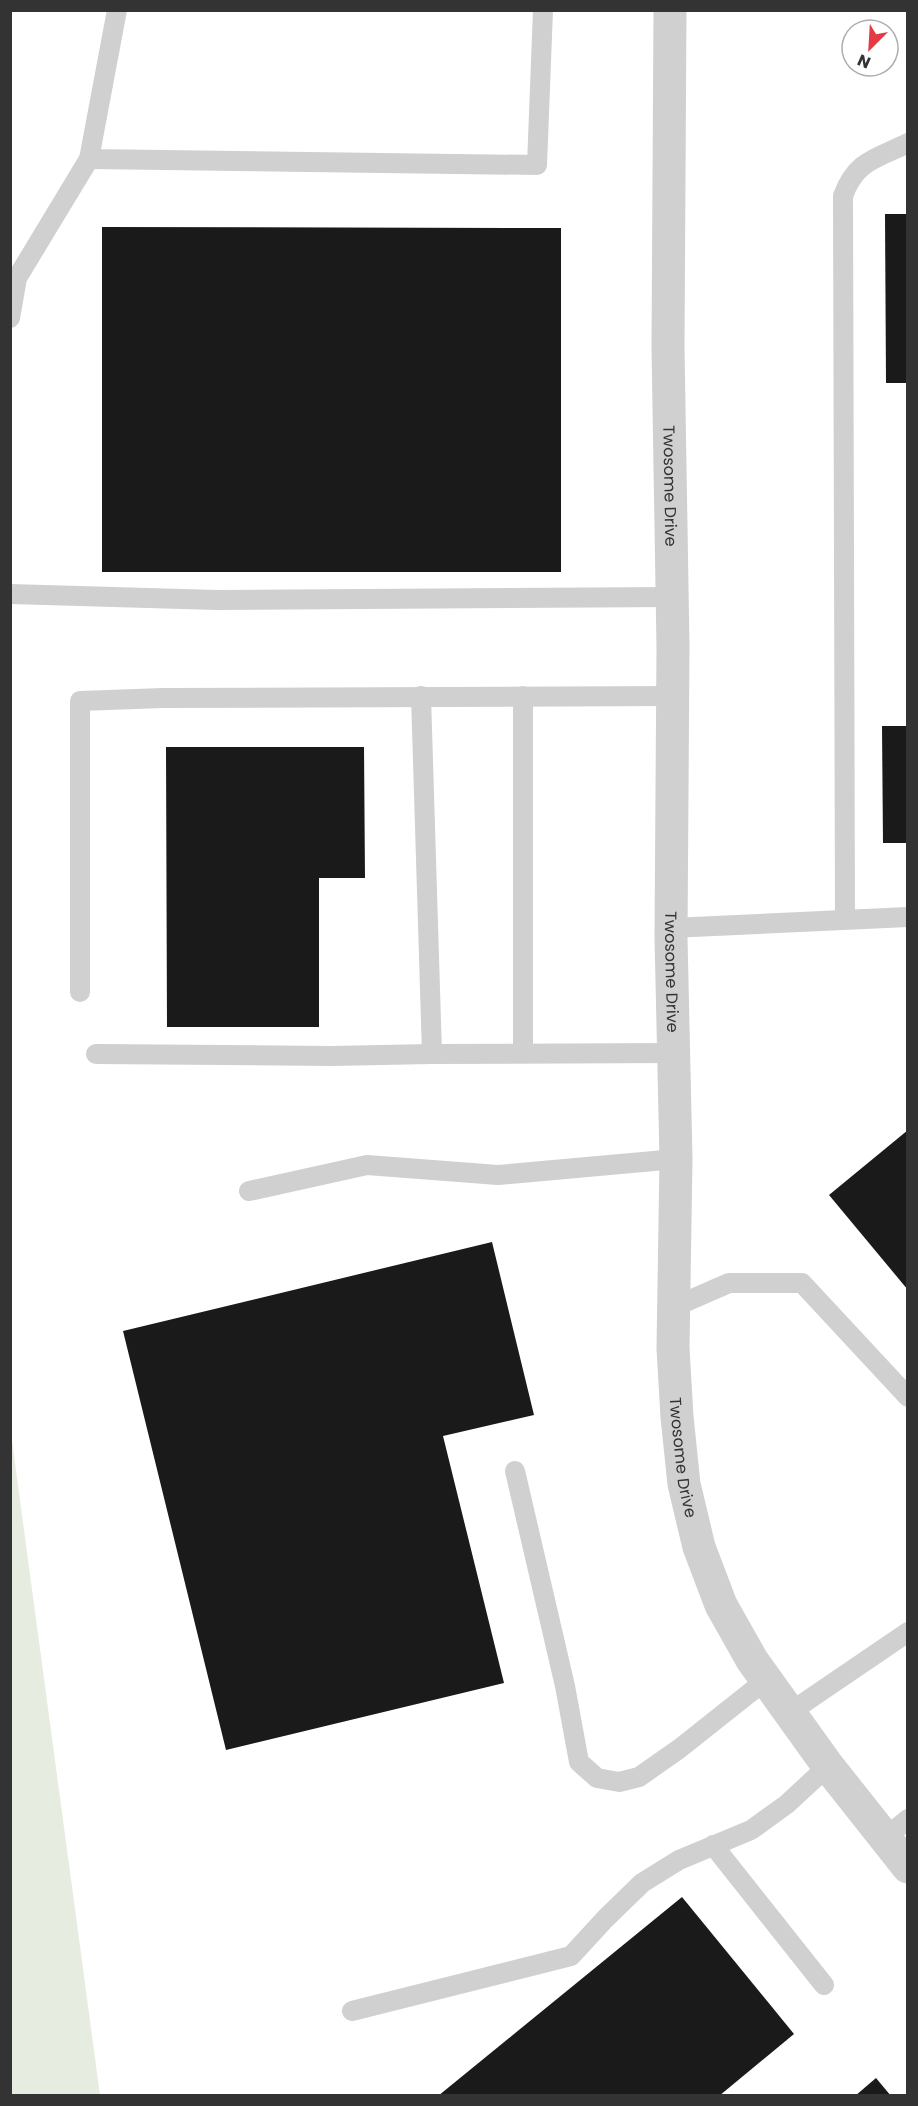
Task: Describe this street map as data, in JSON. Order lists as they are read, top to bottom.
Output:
{
  "streets": {
    "street": ["Twosome Drive"]
  },
  "north": "bottom left"
}
